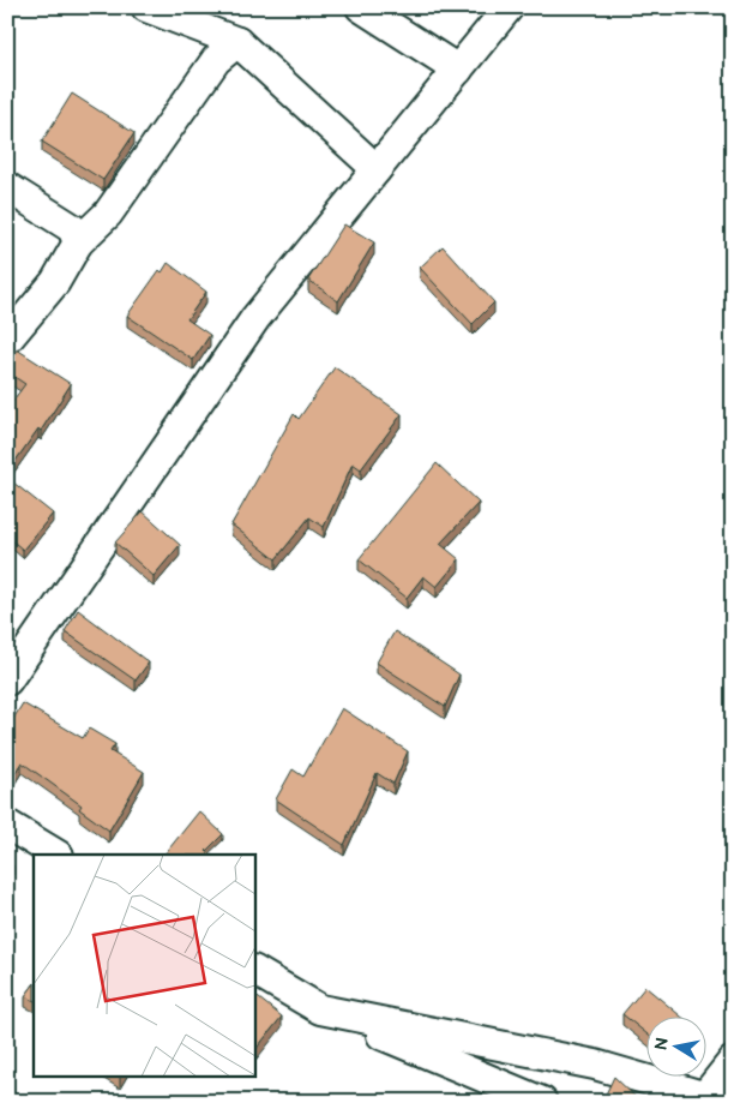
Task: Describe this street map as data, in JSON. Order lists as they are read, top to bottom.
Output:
{
  "north": "left"
}
